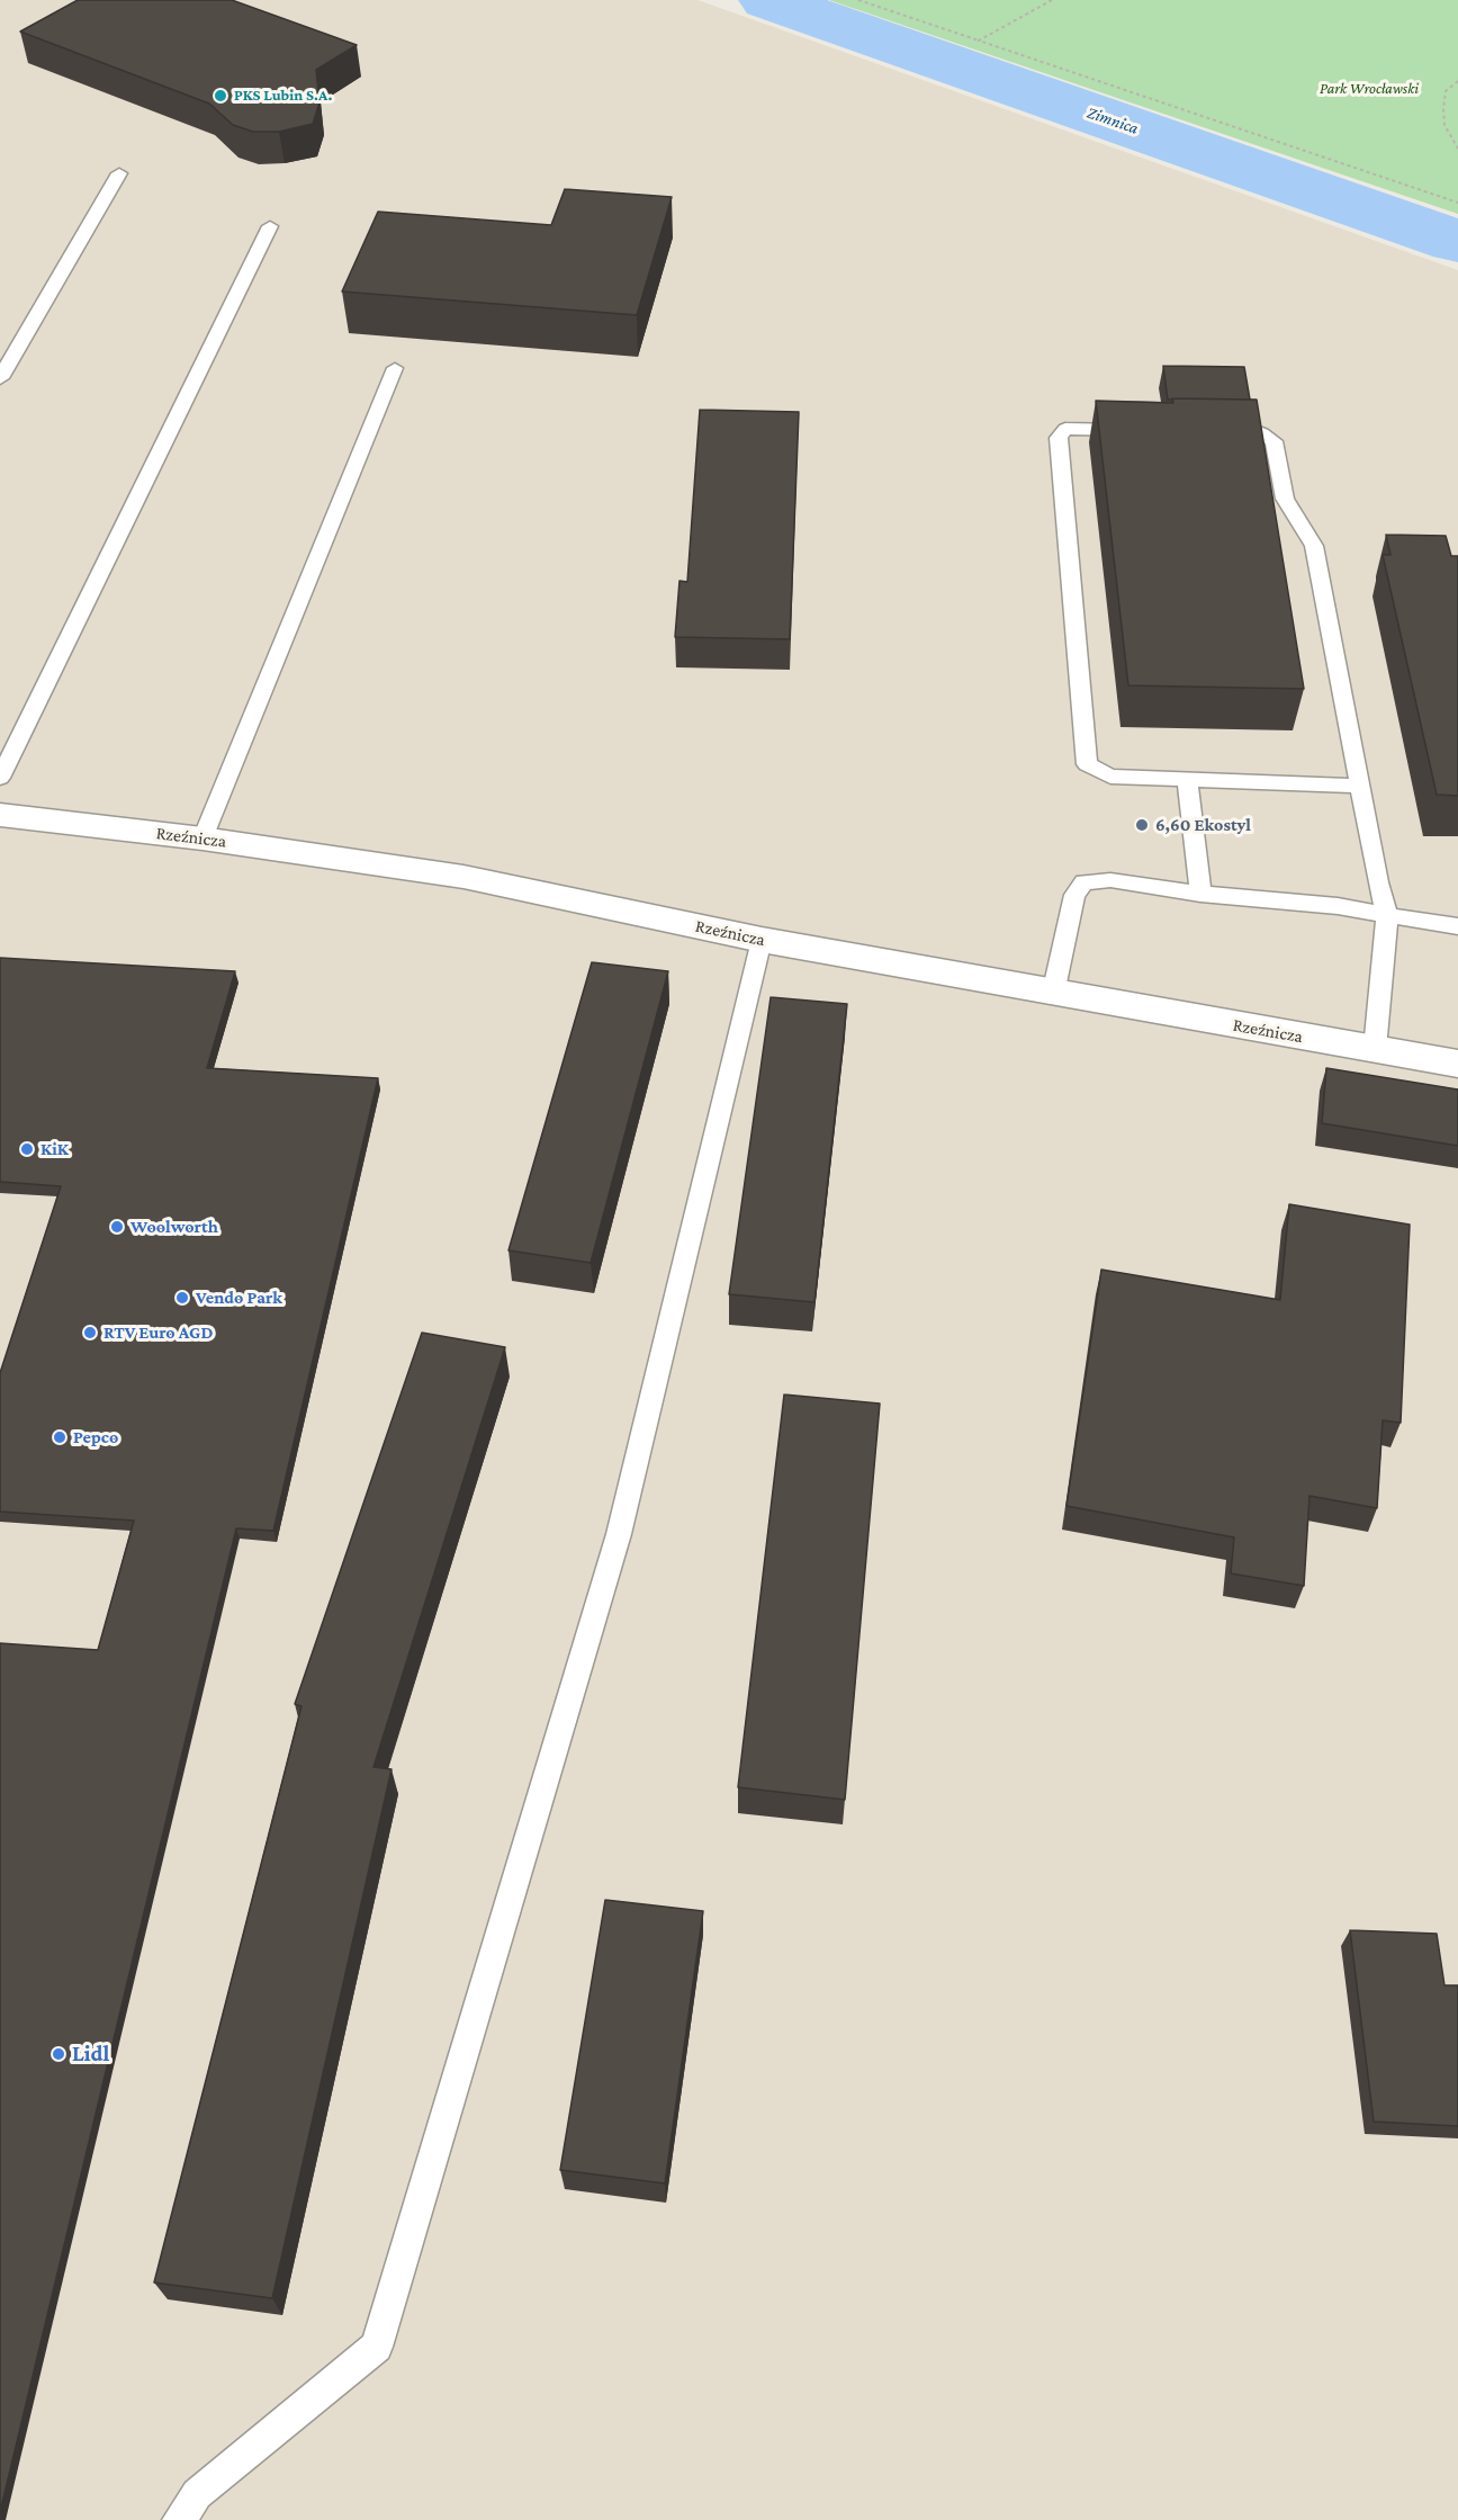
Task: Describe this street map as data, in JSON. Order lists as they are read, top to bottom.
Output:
{
  "streets": {
    "street": ["Rzeźnicza"]
  },
  "water": ["Zimnica"],
  "parks": ["Park Wrocławski"],
  "places": [
    "PKS Lubin S.A.",
    "6,60 Ekostyl",
    "KiK",
    "Woolworth",
    "Vendo Park",
    "RTV Euro AGD",
    "Pepco",
    "Lidl"
  ]
}
